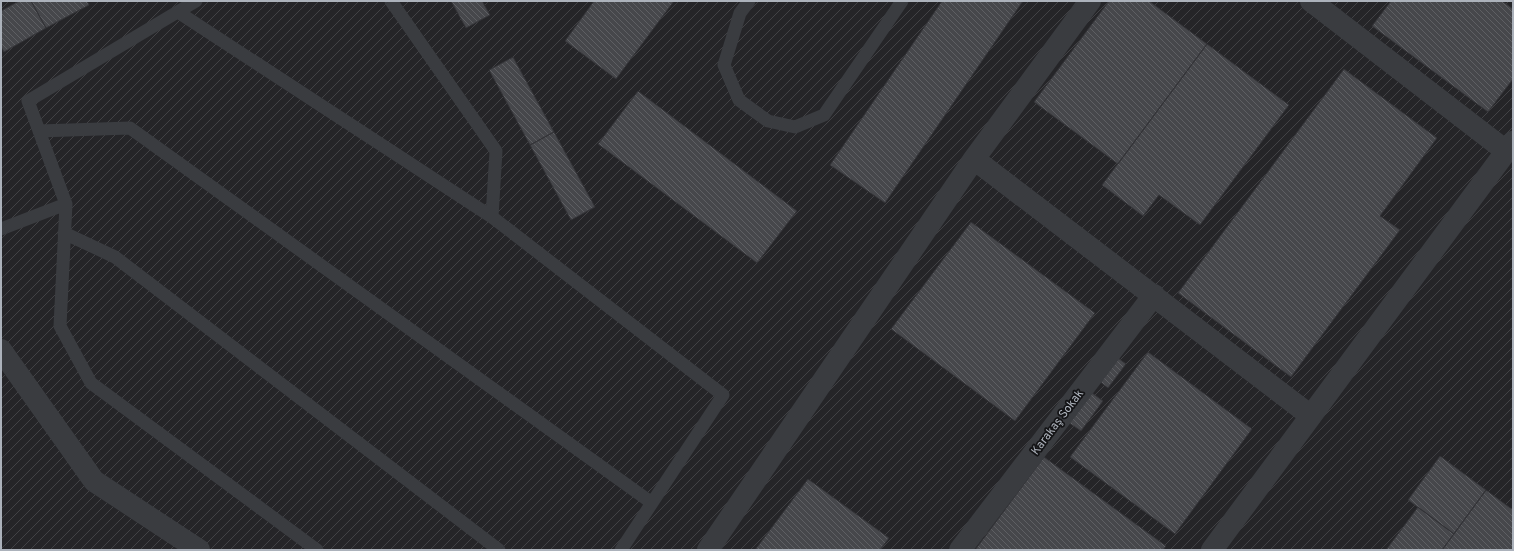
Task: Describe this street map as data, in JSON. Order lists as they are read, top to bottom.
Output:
{
  "streets": {
    "street": ["Karakaş Sokak"]
  }
}
